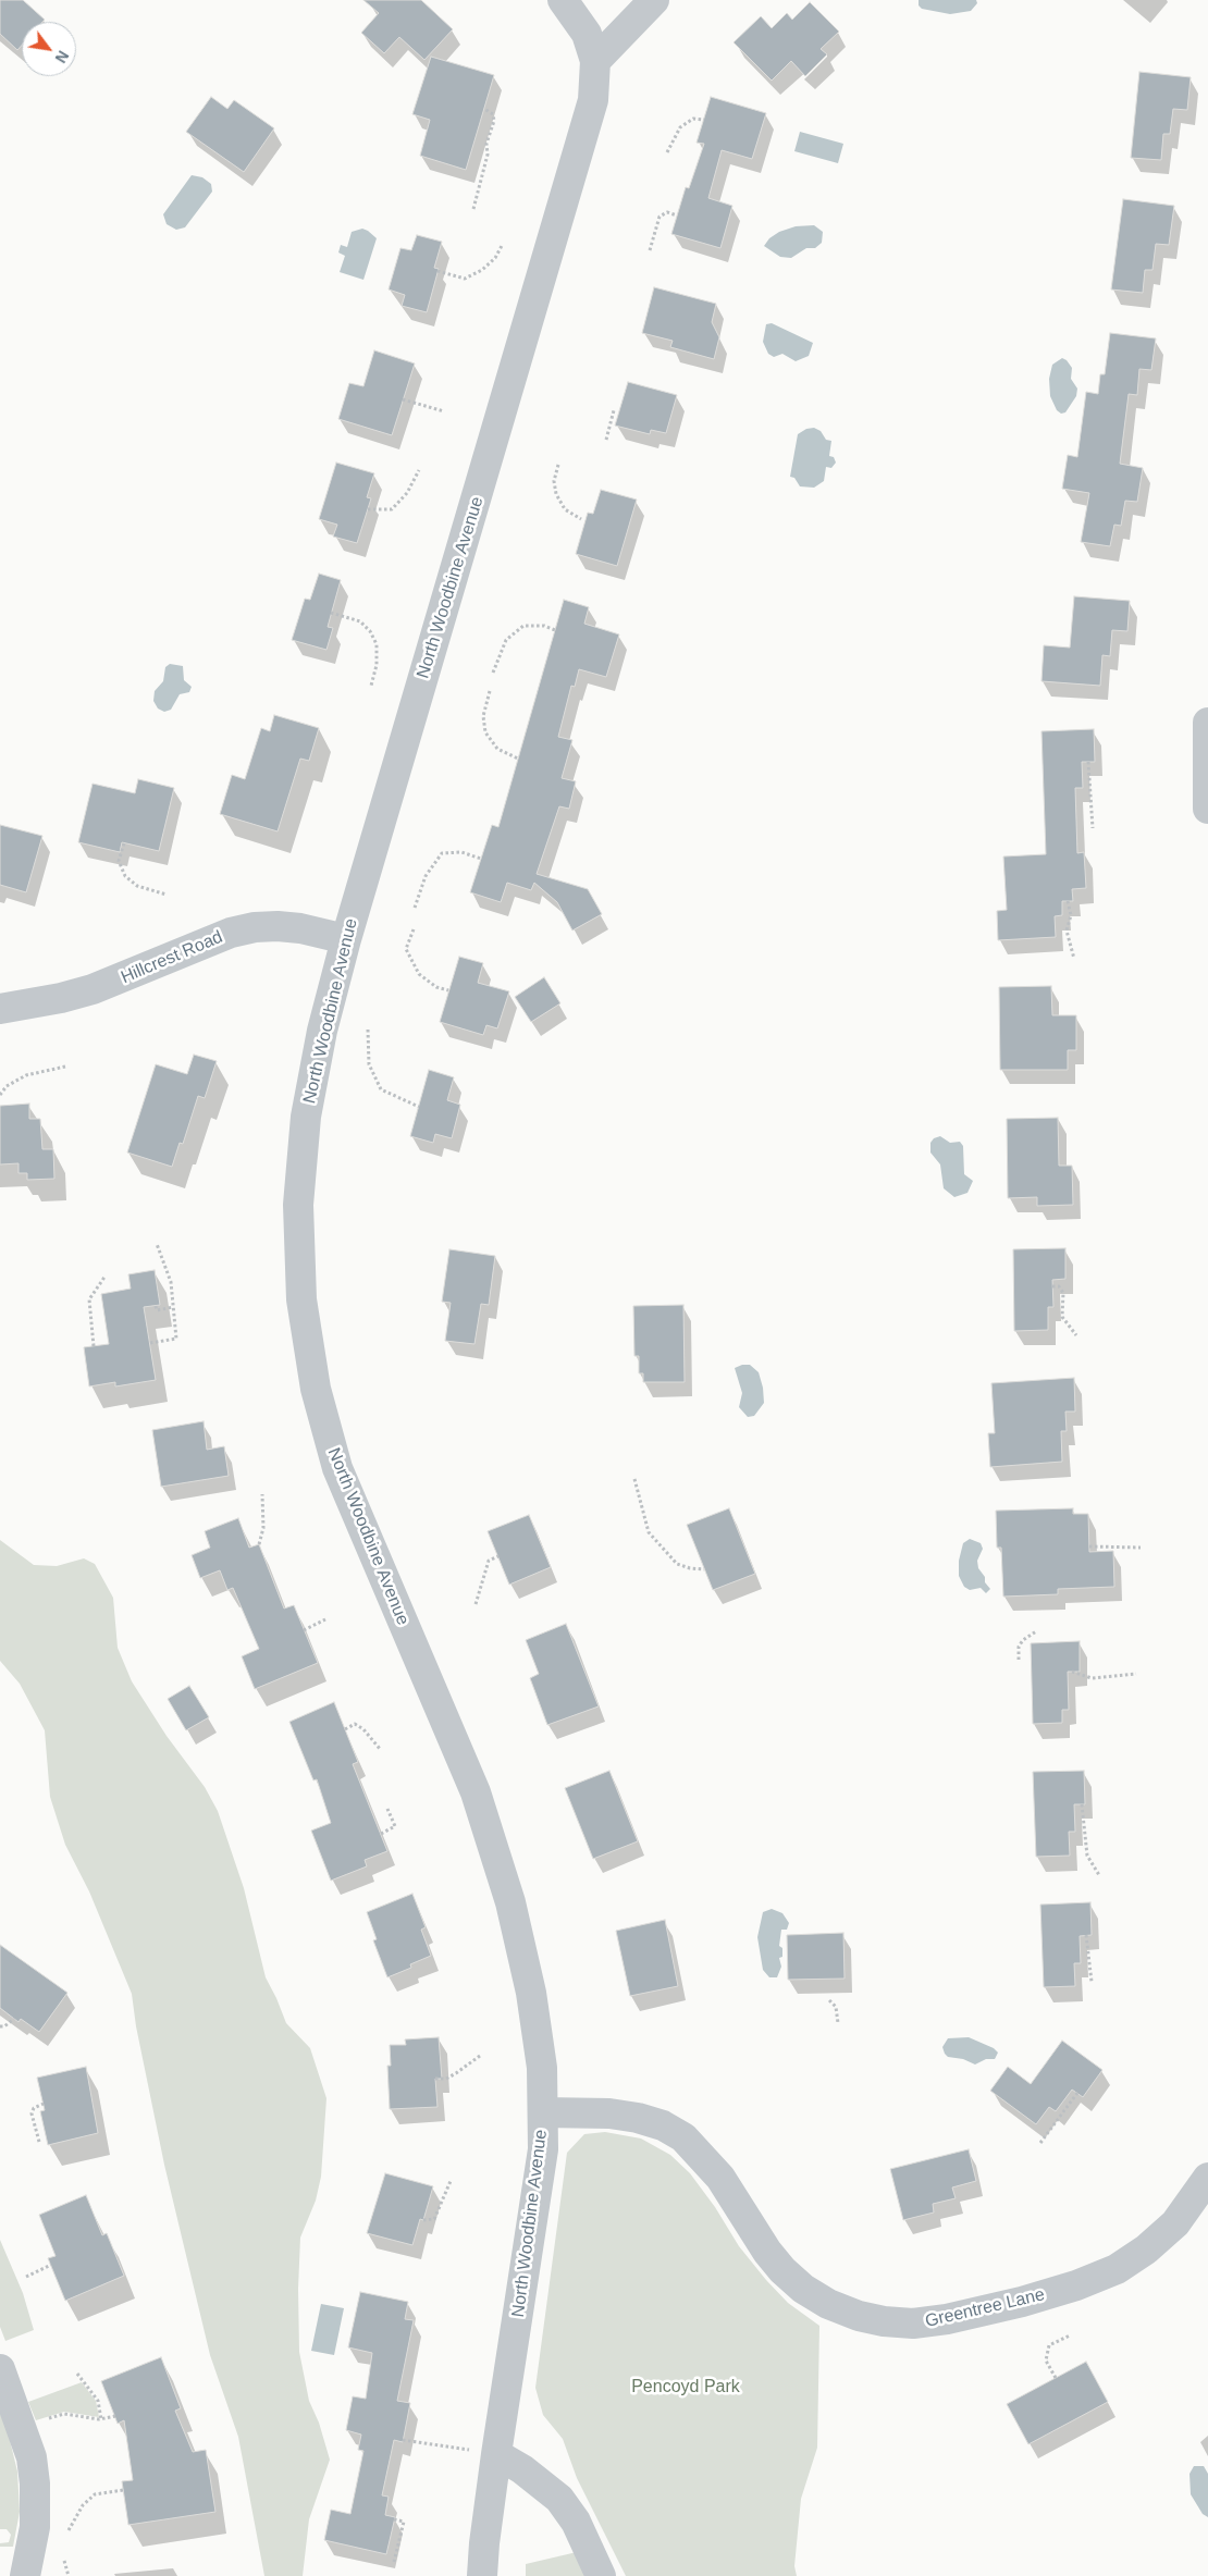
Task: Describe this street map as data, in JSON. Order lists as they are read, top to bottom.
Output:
{
  "streets": {
    "street": ["North Woodbine Avenue", "Hillcrest Road", "Greentree Lane"]
  },
  "crossings": [
    ["North Woodbine Avenue", "Hillcrest Road"],
    ["North Woodbine Avenue", "Greentree Lane"]
  ],
  "parks": ["Pencoyd Park"],
  "north": "bottom right"
}
